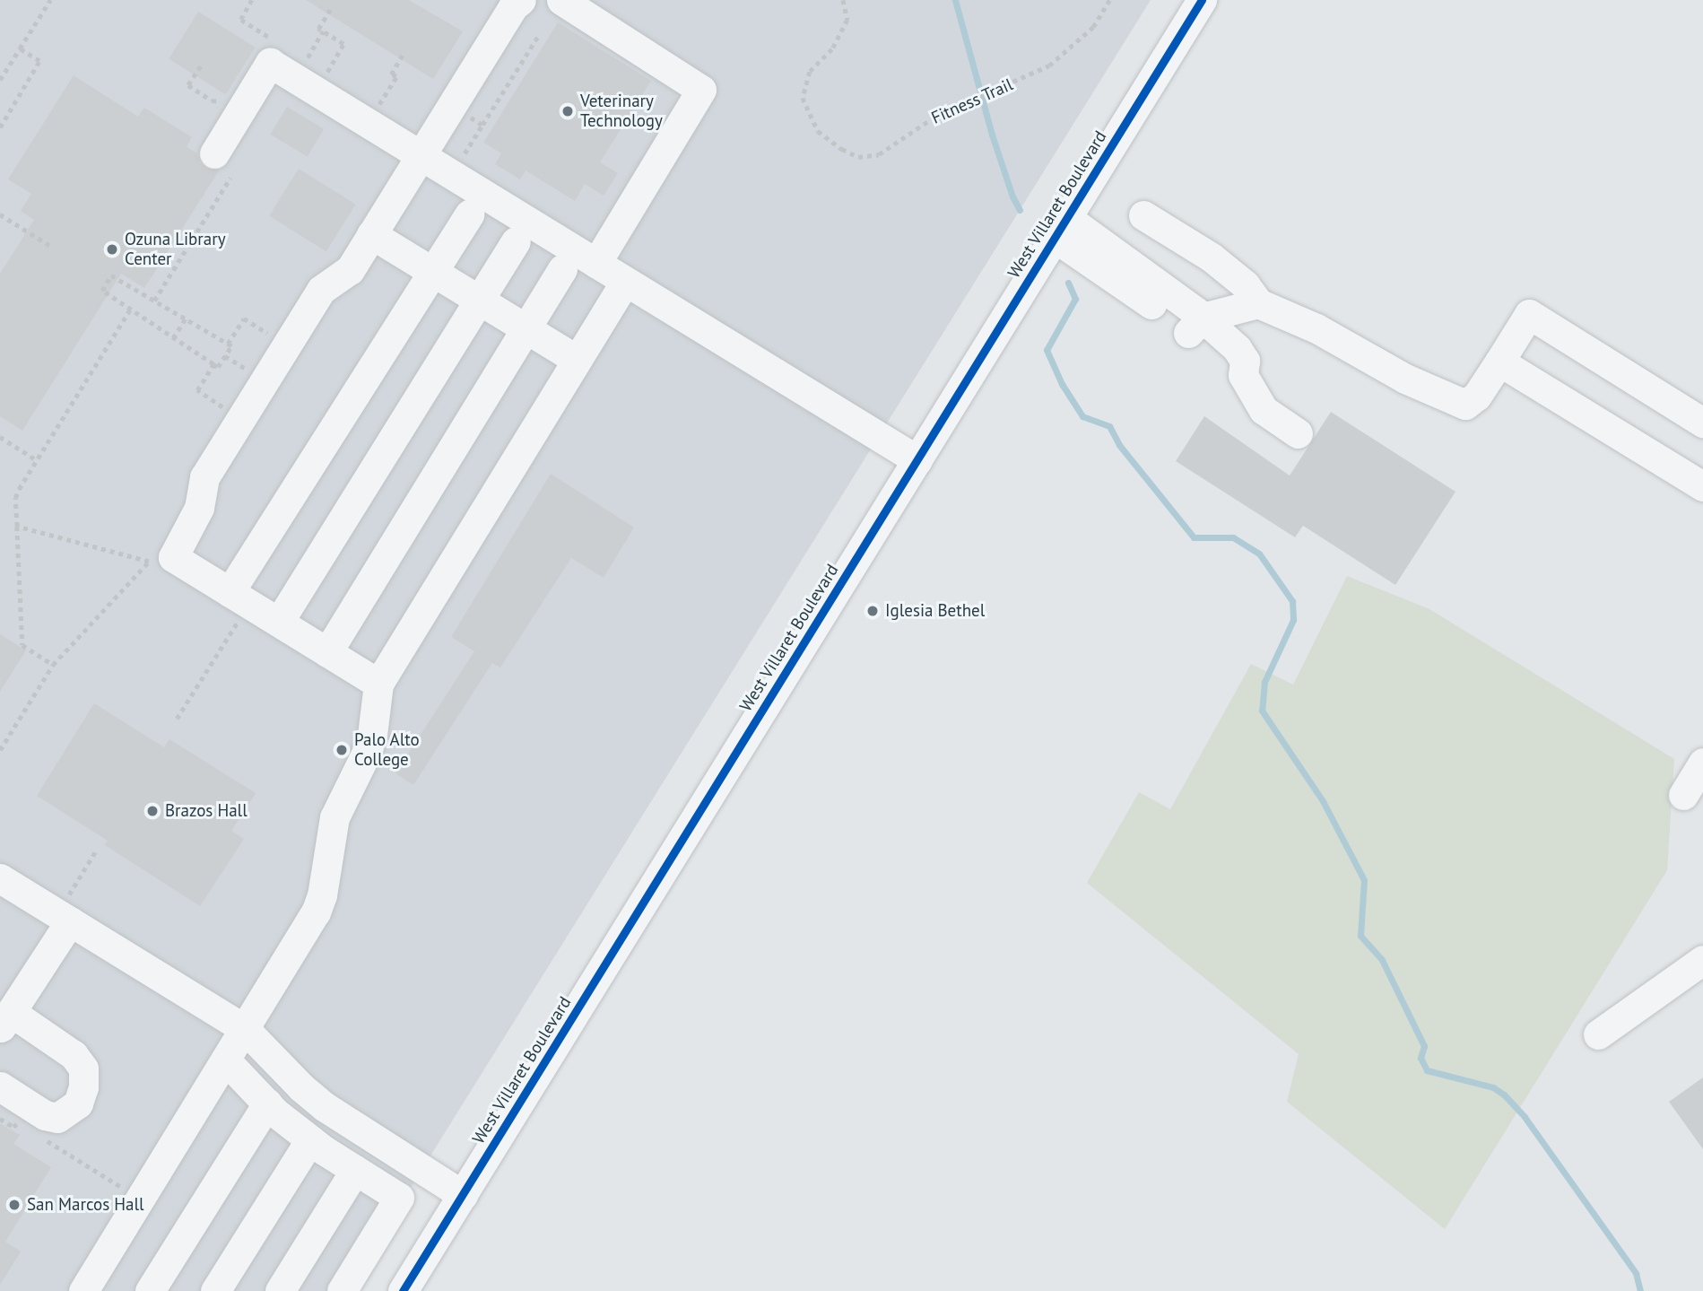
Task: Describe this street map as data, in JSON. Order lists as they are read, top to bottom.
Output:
{
  "streets": {
    "street": ["West Villaret Boulevard"],
    "path": ["Fitness Trail"]
  },
  "places": [
    "Veterinary Technology",
    "Ozuna Library Center",
    "Iglesia Bethel",
    "Palo Alto College",
    "Brazos Hall",
    "San Marcos Hall"
  ]
}
